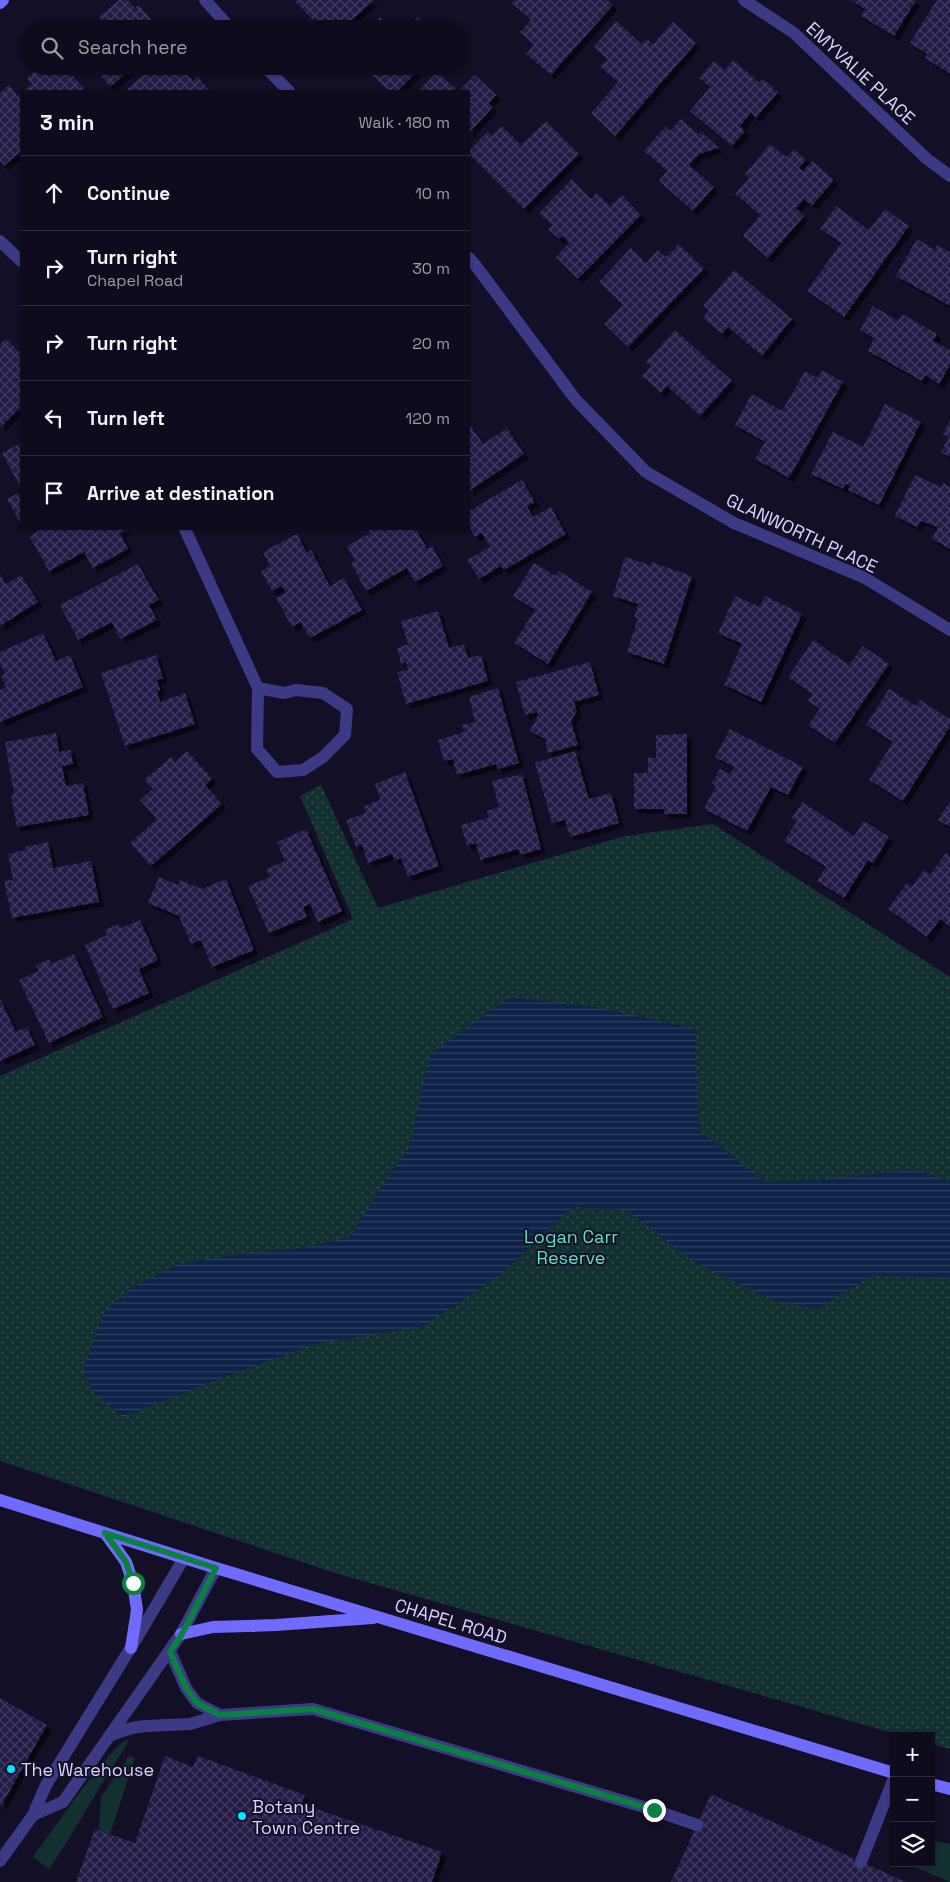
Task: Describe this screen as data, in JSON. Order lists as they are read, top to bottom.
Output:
{
  "streets": {
    "main road": ["CHAPEL ROAD"],
    "street": ["EMYVALIE PLACE", "GLANWORTH PLACE"]
  },
  "parks": ["Logan Carr Reserve"],
  "places": ["The Warehouse", "Botany Town Centre"],
  "page": {
    "search": "Search here",
    "heading": ["3 min", "Walk · 180 m"],
    "list": [
      ["Continue", "10 m"],
      ["Turn right", "Chapel Road", "30 m"],
      ["Turn right", "20 m"],
      ["Turn left", "120 m"],
      "Arrive at destination"
    ],
    "map_buttons": ["+", "−"]
  }
}
